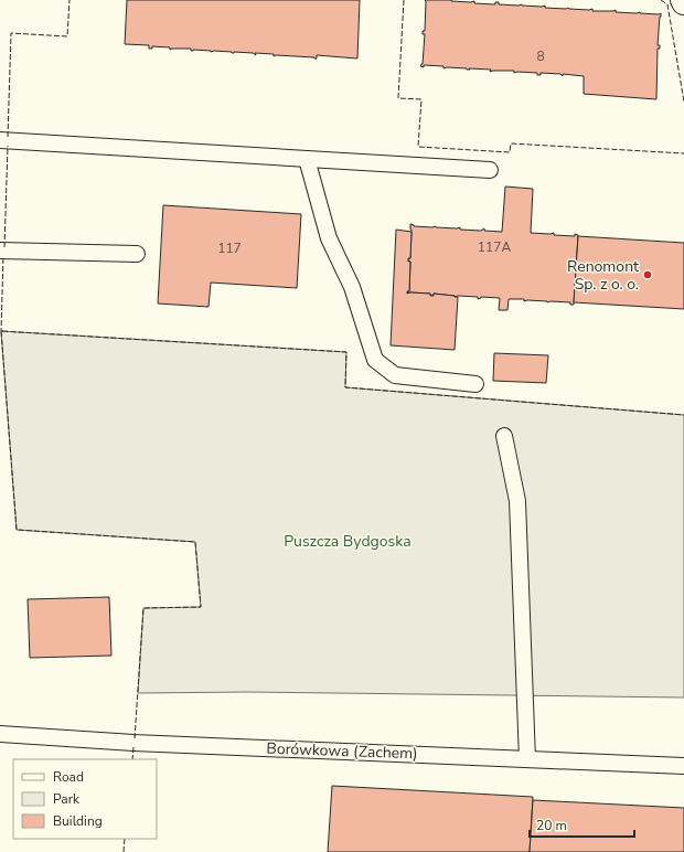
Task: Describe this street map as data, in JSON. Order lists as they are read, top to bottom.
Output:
{
  "streets": {
    "lane": ["Borówkowa (Zachem)"]
  },
  "parks": ["Puszcza Bydgoska"],
  "places": ["Renomont Sp. z o. o."],
  "house_numbers": ["8", "117A", "117"],
  "legend": ["Road", "Park", "Building"],
  "scale_bar": "20 m"
}
